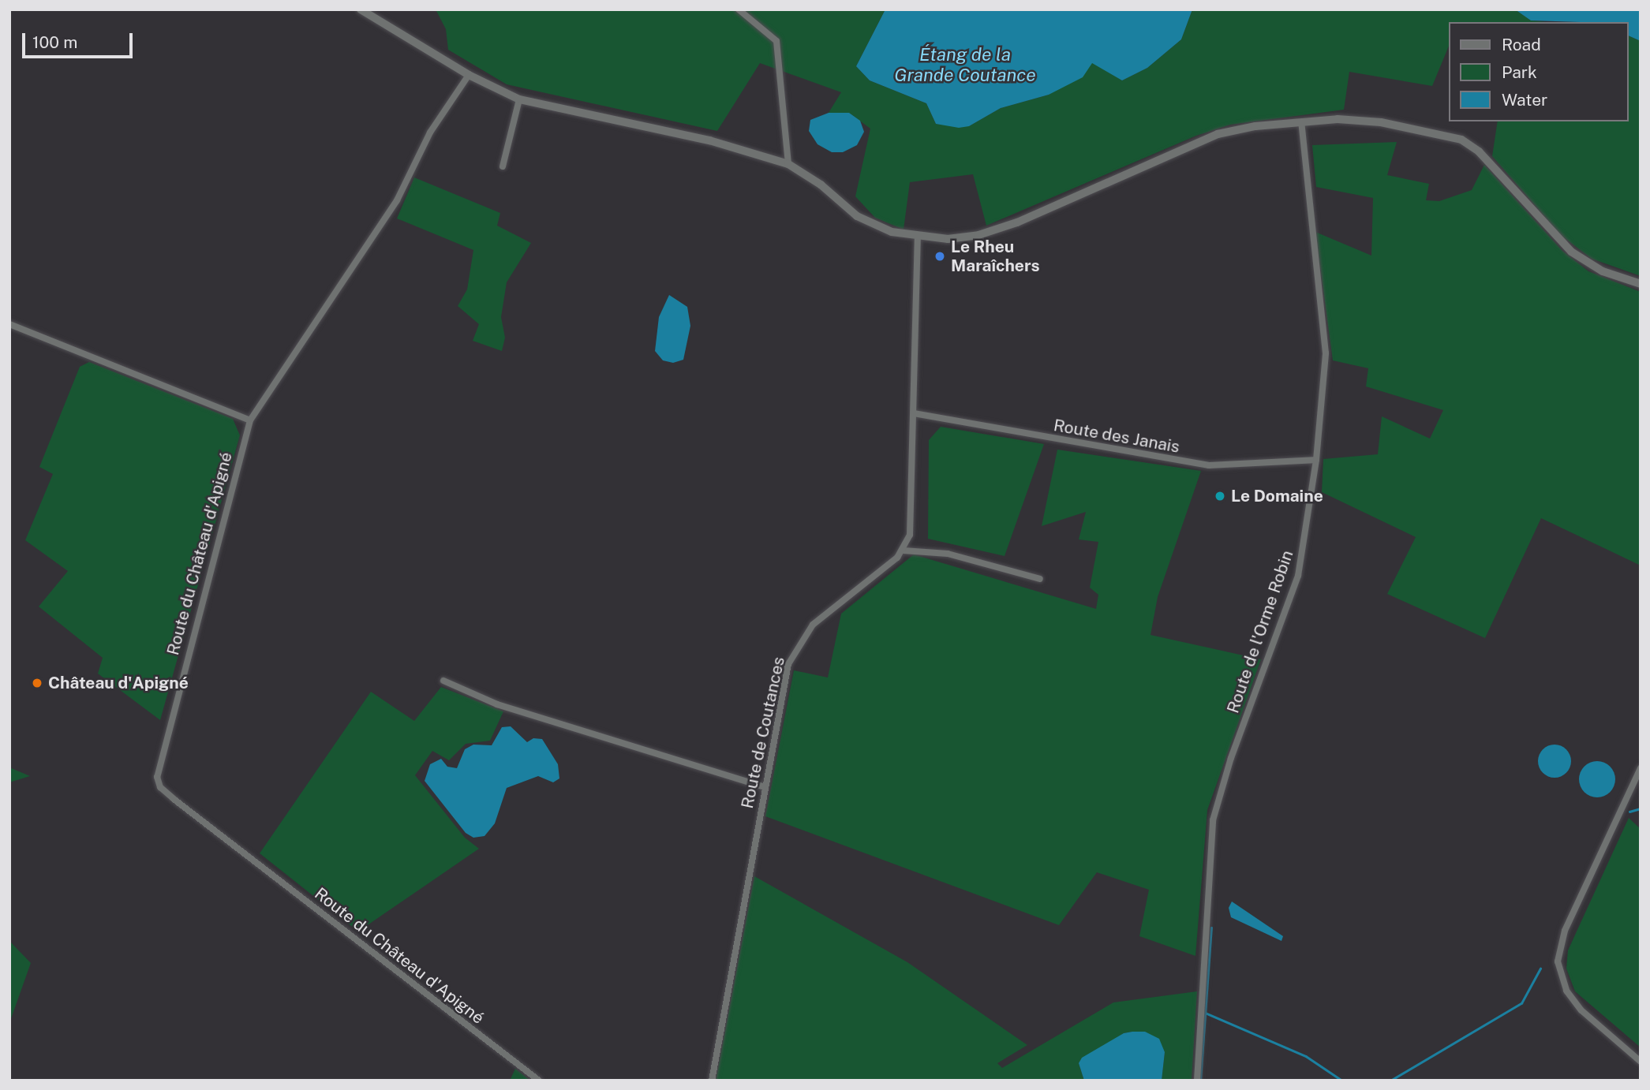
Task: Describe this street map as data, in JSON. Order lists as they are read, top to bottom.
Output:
{
  "streets": {
    "street": [
      "Route des Janais",
      "Route du Château d'Apigné",
      "Route de l'Orme Robin",
      "Route de Coutances"
    ]
  },
  "crossings": [
    ["Route des Janais", "Route de l'Orme Robin"]
  ],
  "water": ["Étang de la Grande Coutance"],
  "places": ["Le Rheu Maraîchers", "Le Domaine", "Château d'Apigné"],
  "legend": ["Road", "Park", "Water"],
  "scale_bar": "100 m"
}
